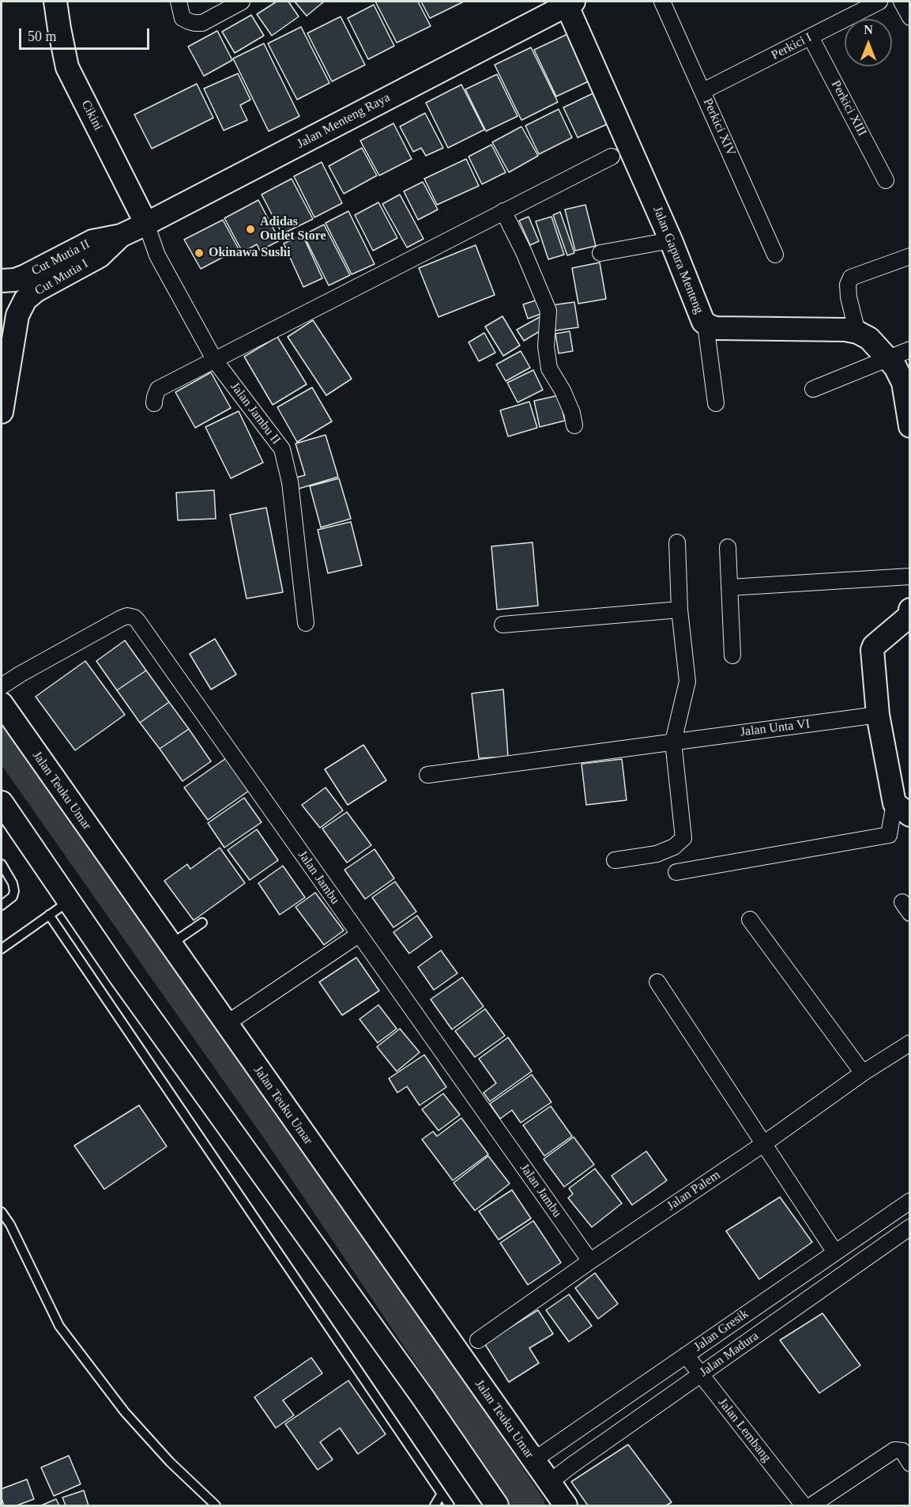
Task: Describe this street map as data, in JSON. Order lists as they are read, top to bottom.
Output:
{
  "streets": {
    "main road": [
      "Cikini",
      "Jalan Menteng Raya",
      "Cut Mutia II",
      "Jalan Gapura Menteng",
      "Cut Mutia I",
      "Jalan Teuku Umar"
    ],
    "street": [
      "Perkici I",
      "Perkici XIII",
      "Perkici XIV",
      "Jalan Jambu II",
      "Jalan Unta VI",
      "Jalan Jambu",
      "Jalan Palem",
      "Jalan Gresik",
      "Jalan Madura",
      "Jalan Lembang"
    ]
  },
  "crossings": [
    ["Perkici I", "Perkici XIII"],
    ["Perkici I", "Perkici XIV"],
    ["Cikini", "Jalan Menteng Raya"],
    ["Cikini", "Jalan Jambu II"],
    ["Jalan Menteng Raya", "Cut Mutia II"],
    ["Jalan Menteng Raya", "Jalan Gapura Menteng"],
    ["Jalan Menteng Raya", "Cut Mutia I"],
    ["Jalan Menteng Raya", "Jalan Jambu II"],
    ["Cut Mutia II", "Cut Mutia I"],
    ["Jalan Teuku Umar", "Jalan Gresik"],
    ["Jalan Teuku Umar", "Jalan Madura"],
    ["Jalan Jambu", "Jalan Palem"],
    ["Jalan Gresik", "Jalan Lembang"],
    ["Jalan Madura", "Jalan Lembang"]
  ],
  "places": ["Adidas Outlet Store", "Okinawa Sushi"],
  "scale_bar": "50 m",
  "north": "top"
}
